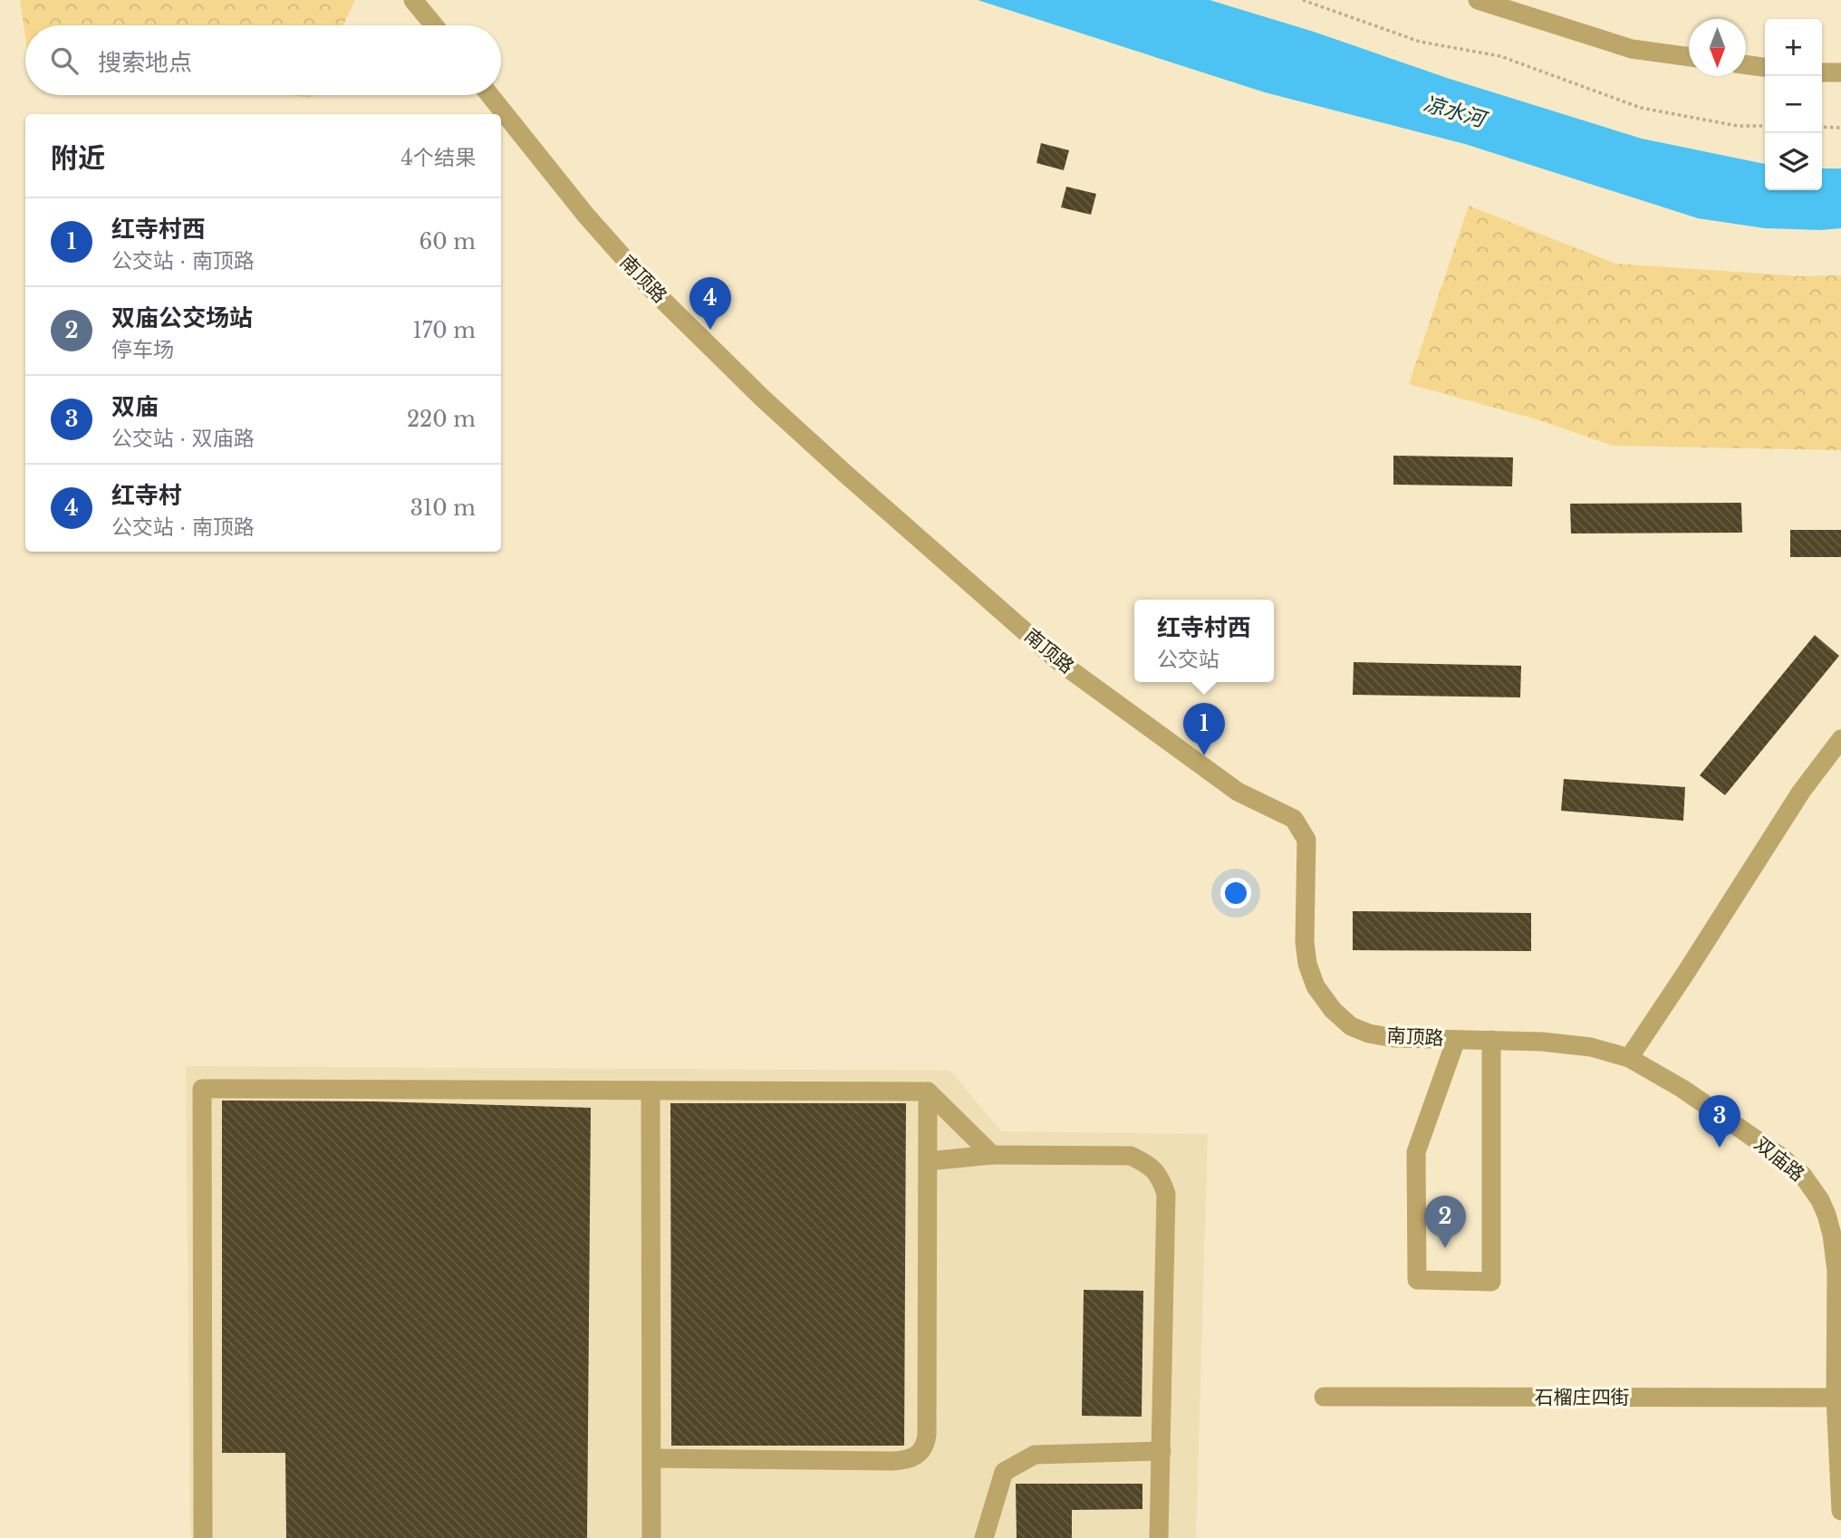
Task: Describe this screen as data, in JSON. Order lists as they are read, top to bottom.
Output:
{
  "streets": {
    "street": ["南顶路", "双庙路", "石榴庄四街"]
  },
  "crossings": [
    ["南顶路", "双庙路"],
    ["双庙路", "石榴庄四街"]
  ],
  "water": ["凉水河"],
  "north": "bottom",
  "page": {
    "map_buttons": ["+", "−"],
    "search": "搜索地点",
    "heading": ["附近", "4个结果"],
    "list": [
      {
        "mark": "1",
        "name": "红寺村西",
        "note": "公交站 · 南顶路",
        "value": "60 m"
      },
      {
        "mark": "2",
        "name": "双庙公交场站",
        "note": "停车场",
        "value": "170 m"
      },
      {
        "mark": "3",
        "name": "双庙",
        "note": "公交站 · 双庙路",
        "value": "220 m"
      },
      {
        "mark": "4",
        "name": "红寺村",
        "note": "公交站 · 南顶路",
        "value": "310 m"
      }
    ],
    "pins": [
      "4",
      "1",
      "3",
      "2"
    ],
    "popup": ["红寺村西", "公交站"]
  }
}
